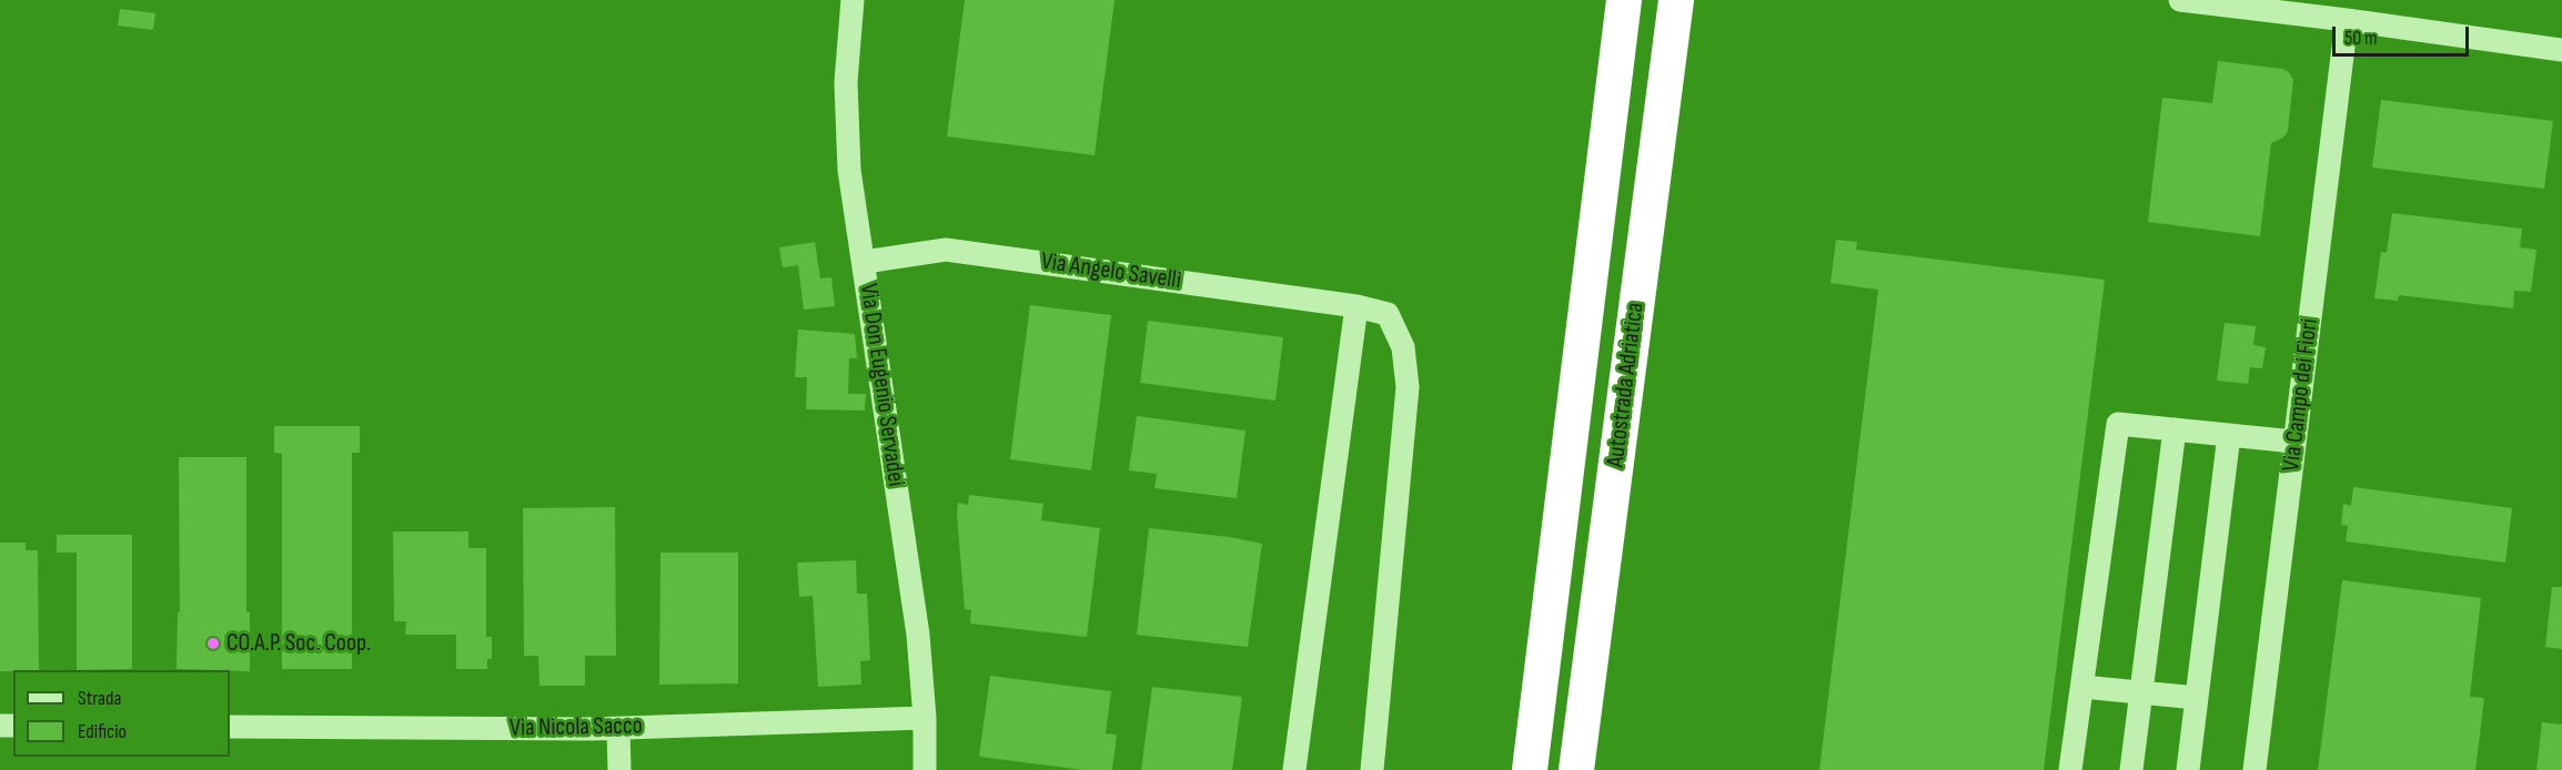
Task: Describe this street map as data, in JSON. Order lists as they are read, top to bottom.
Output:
{
  "streets": {
    "highway": ["Autostrada Adriatica"],
    "street": [
      "Via Angelo Savelli",
      "Via Don Eugenio Servadei",
      "Via Campo dei Fiori",
      "Via Nicola Sacco"
    ]
  },
  "crossings": [
    ["Via Angelo Savelli", "Via Don Eugenio Servadei"],
    ["Via Don Eugenio Servadei", "Via Nicola Sacco"]
  ],
  "places": ["CO.A.P. Soc. Coop."],
  "legend": ["Strada", "Edificio"],
  "scale_bar": "50 m"
}
